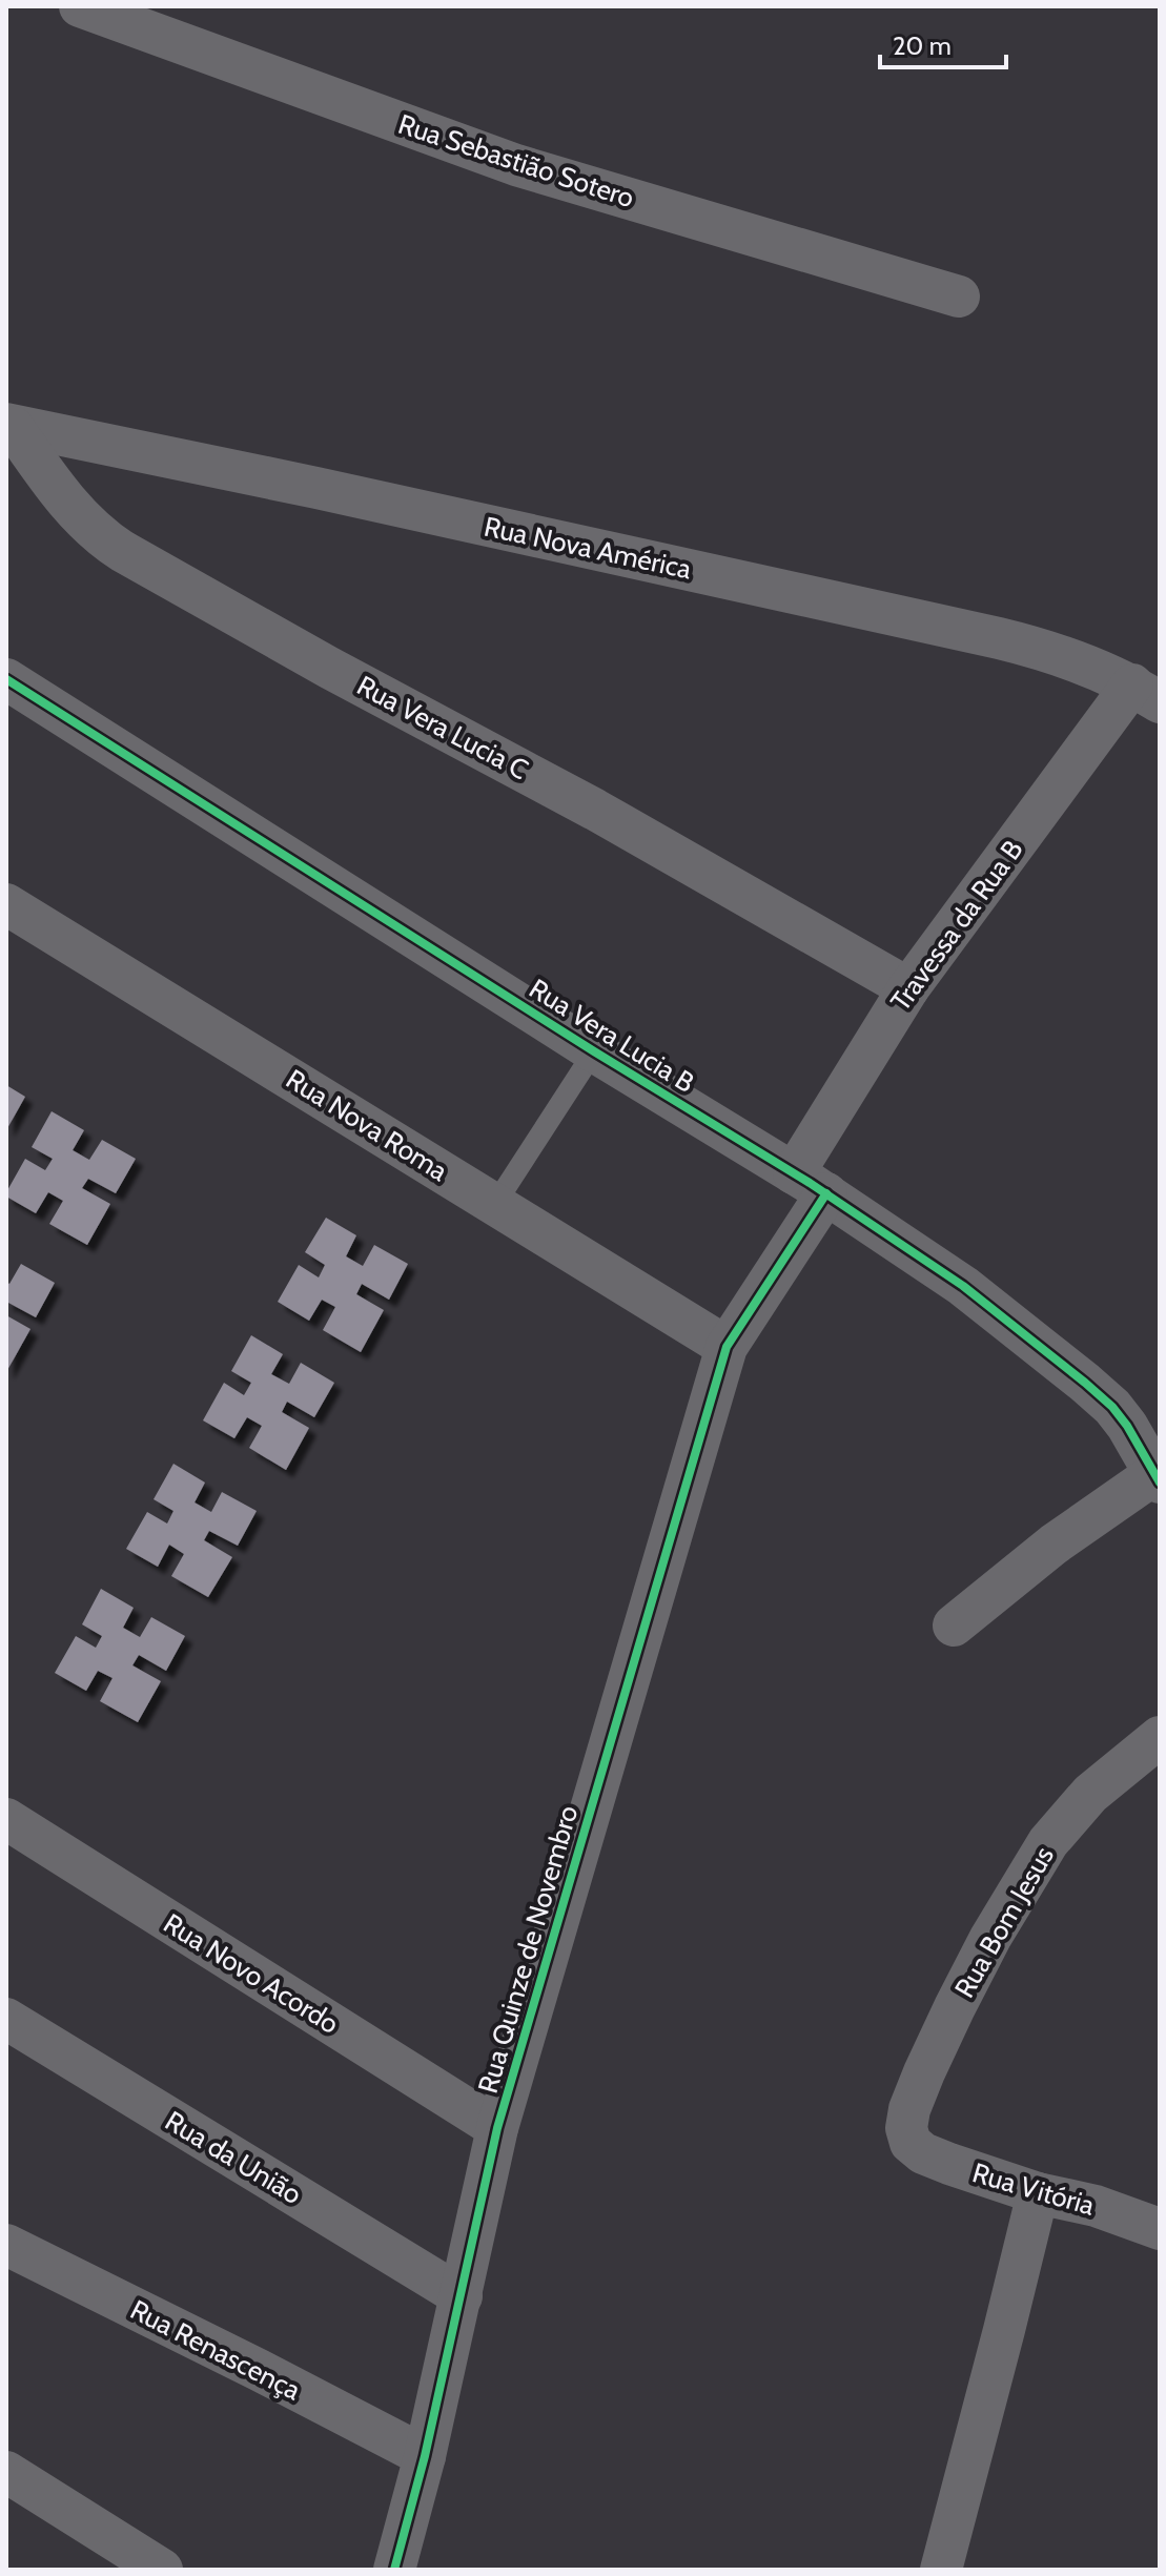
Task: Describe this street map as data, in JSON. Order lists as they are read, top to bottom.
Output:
{
  "streets": {
    "street": [
      "Rua Sebastião Sotero",
      "Rua Nova América",
      "Rua Vera Lucia C",
      "Travessa da Rua B",
      "Rua Vera Lucia B",
      "Rua Nova Roma",
      "Rua Bom Jesus",
      "Rua Quinze de Novembro",
      "Rua Novo Acordo",
      "Rua da União",
      "Rua Vitória",
      "Rua Renascença"
    ]
  },
  "crossings": [
    ["Rua Nova América", "Rua Vera Lucia C"],
    ["Rua Nova América", "Travessa da Rua B"],
    ["Rua Vera Lucia C", "Travessa da Rua B"],
    ["Travessa da Rua B", "Rua Vera Lucia B"],
    ["Travessa da Rua B", "Rua Nova Roma"],
    ["Travessa da Rua B", "Rua Quinze de Novembro"],
    ["Rua Nova Roma", "Rua Quinze de Novembro"],
    ["Rua Bom Jesus", "Rua Vitória"],
    ["Rua Quinze de Novembro", "Rua Novo Acordo"],
    ["Rua Quinze de Novembro", "Rua da União"],
    ["Rua Quinze de Novembro", "Rua Renascença"]
  ],
  "scale_bar": "20 m"
}
